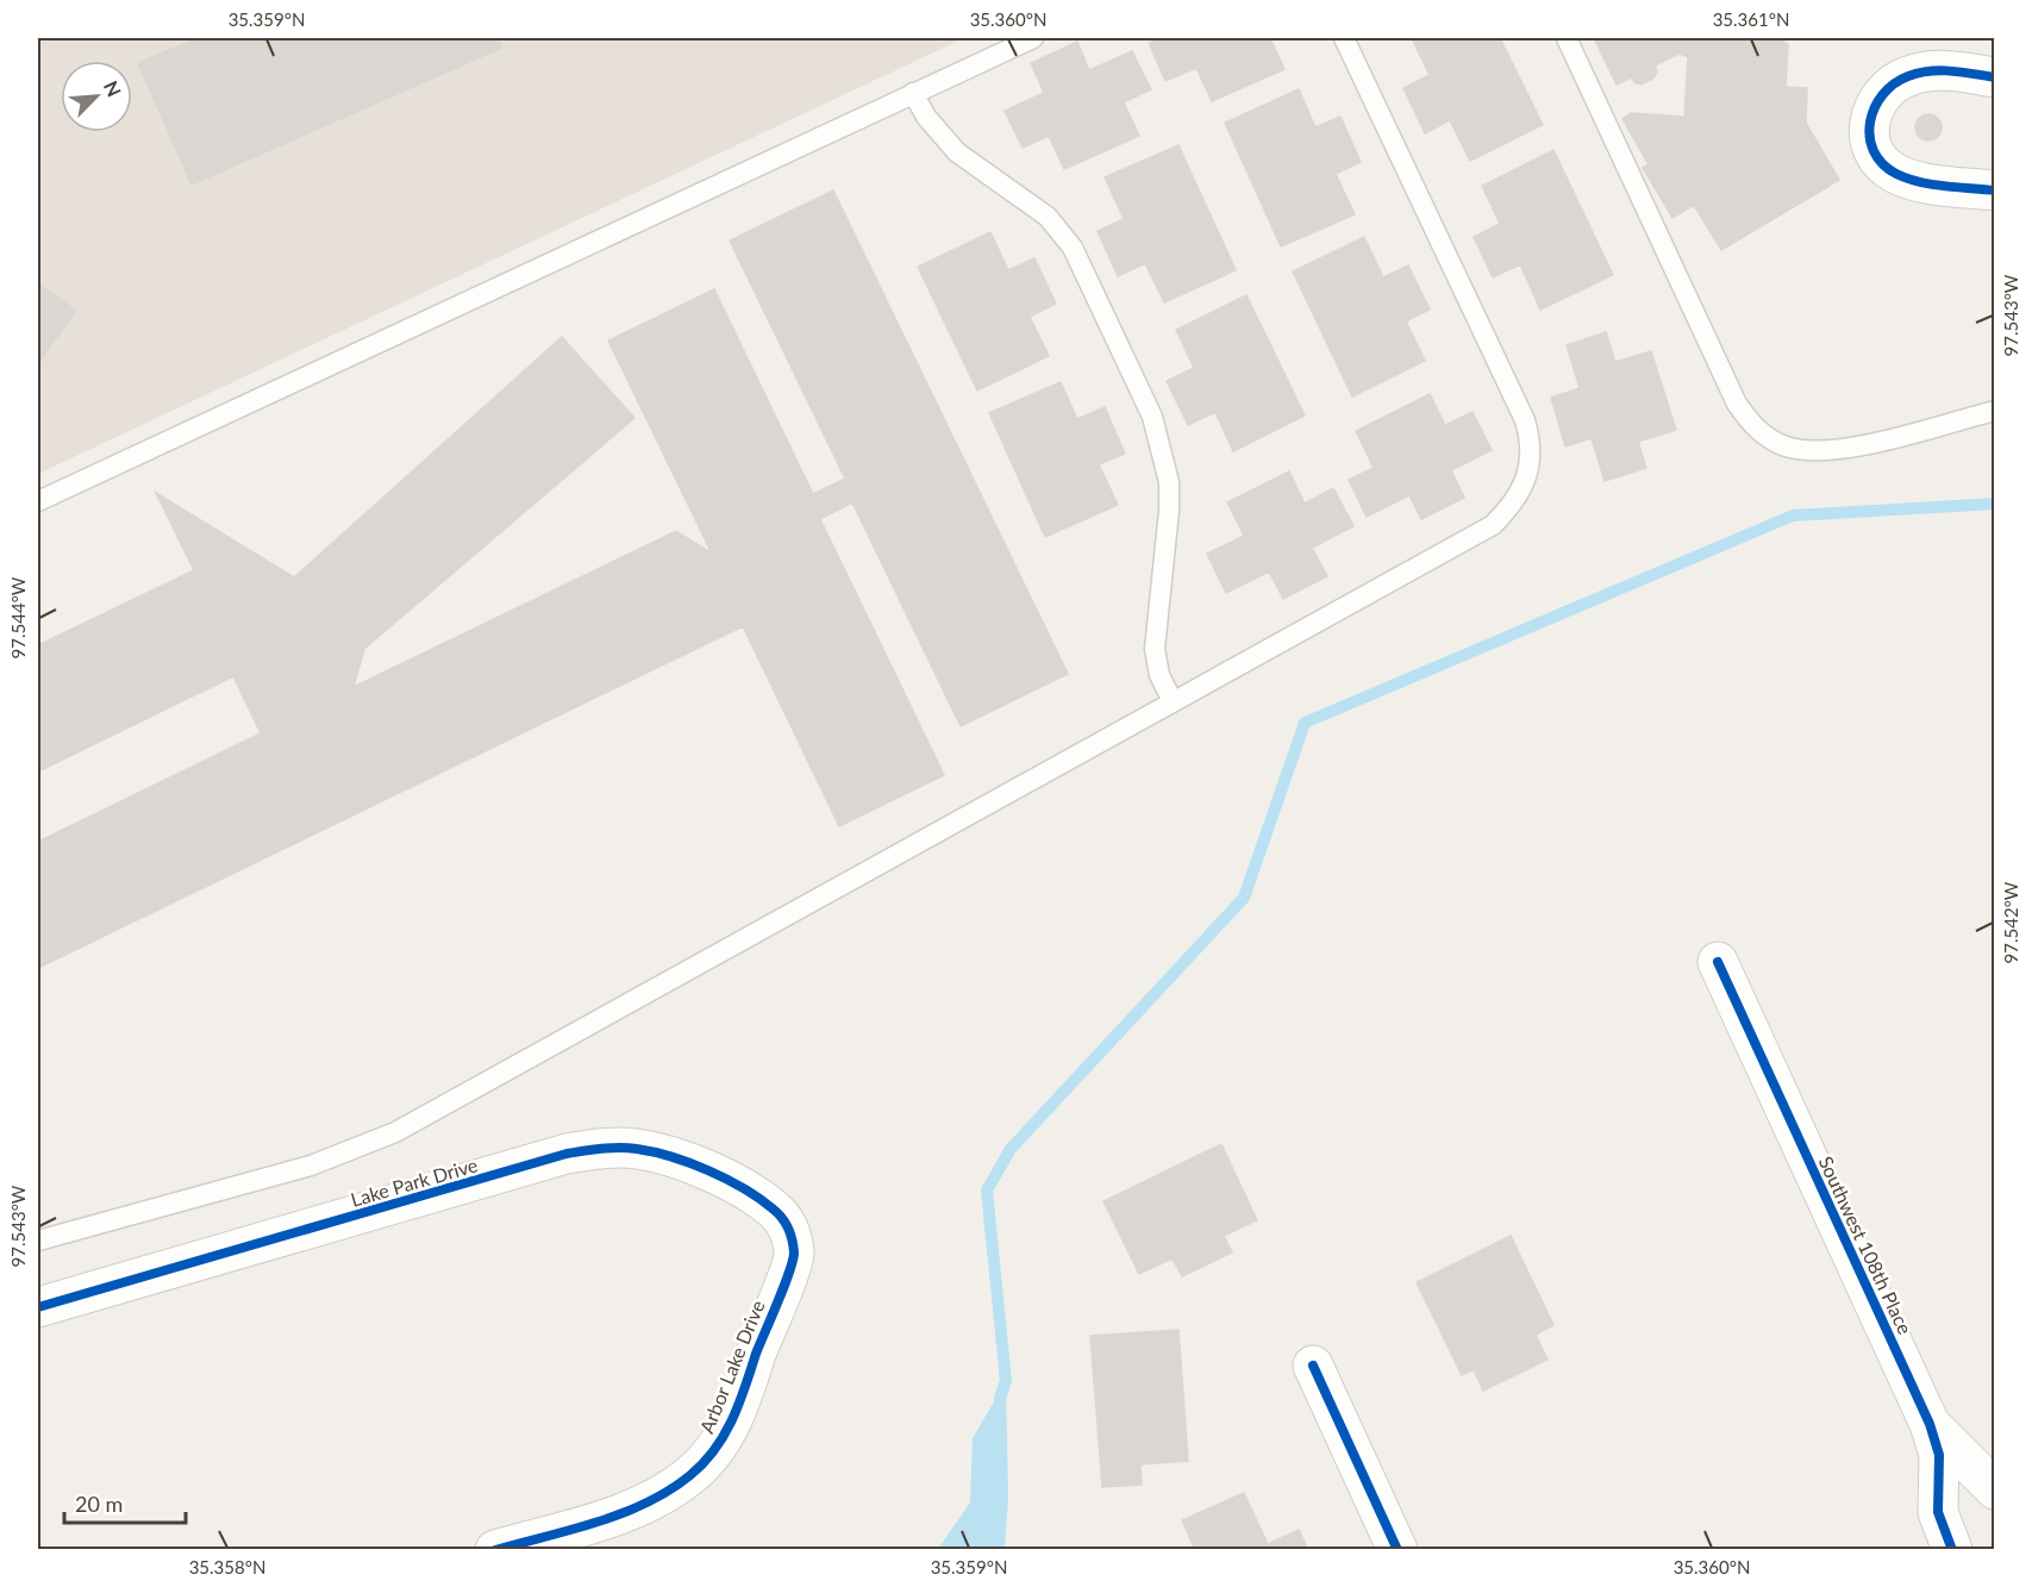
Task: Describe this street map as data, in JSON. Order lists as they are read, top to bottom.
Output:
{
  "streets": {
    "street": ["Lake Park Drive", "Southwest 108th Place", "Arbor Lake Drive"]
  },
  "crossings": [
    ["Lake Park Drive", "Arbor Lake Drive"]
  ],
  "scale_bar": "20 m",
  "north": "top right",
  "coordinates": [
    "35.359°N",
    "35.360°N",
    "35.361°N",
    "97.543°W",
    "97.544°W",
    "97.542°W",
    "35.358°N"
  ]
}
